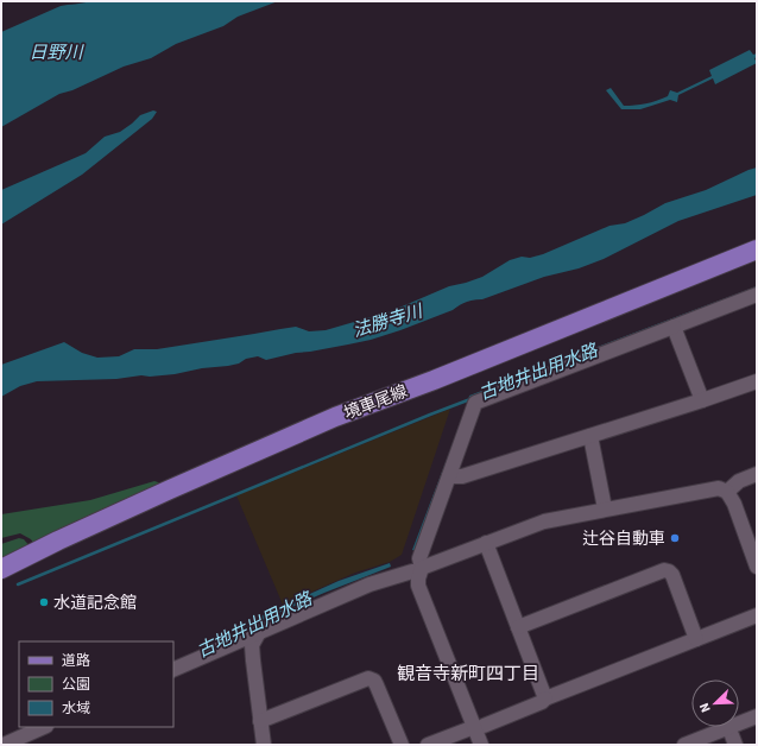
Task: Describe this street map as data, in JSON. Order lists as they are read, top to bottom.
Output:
{
  "streets": {
    "main road": ["境車尾線"]
  },
  "districts": ["観音寺新町四丁目"],
  "water": ["日野川", "法勝寺川", "古地井出用水路"],
  "places": ["辻谷自動車", "水道記念館"],
  "legend": ["道路", "公園", "水域"],
  "north": "bottom left"
}
